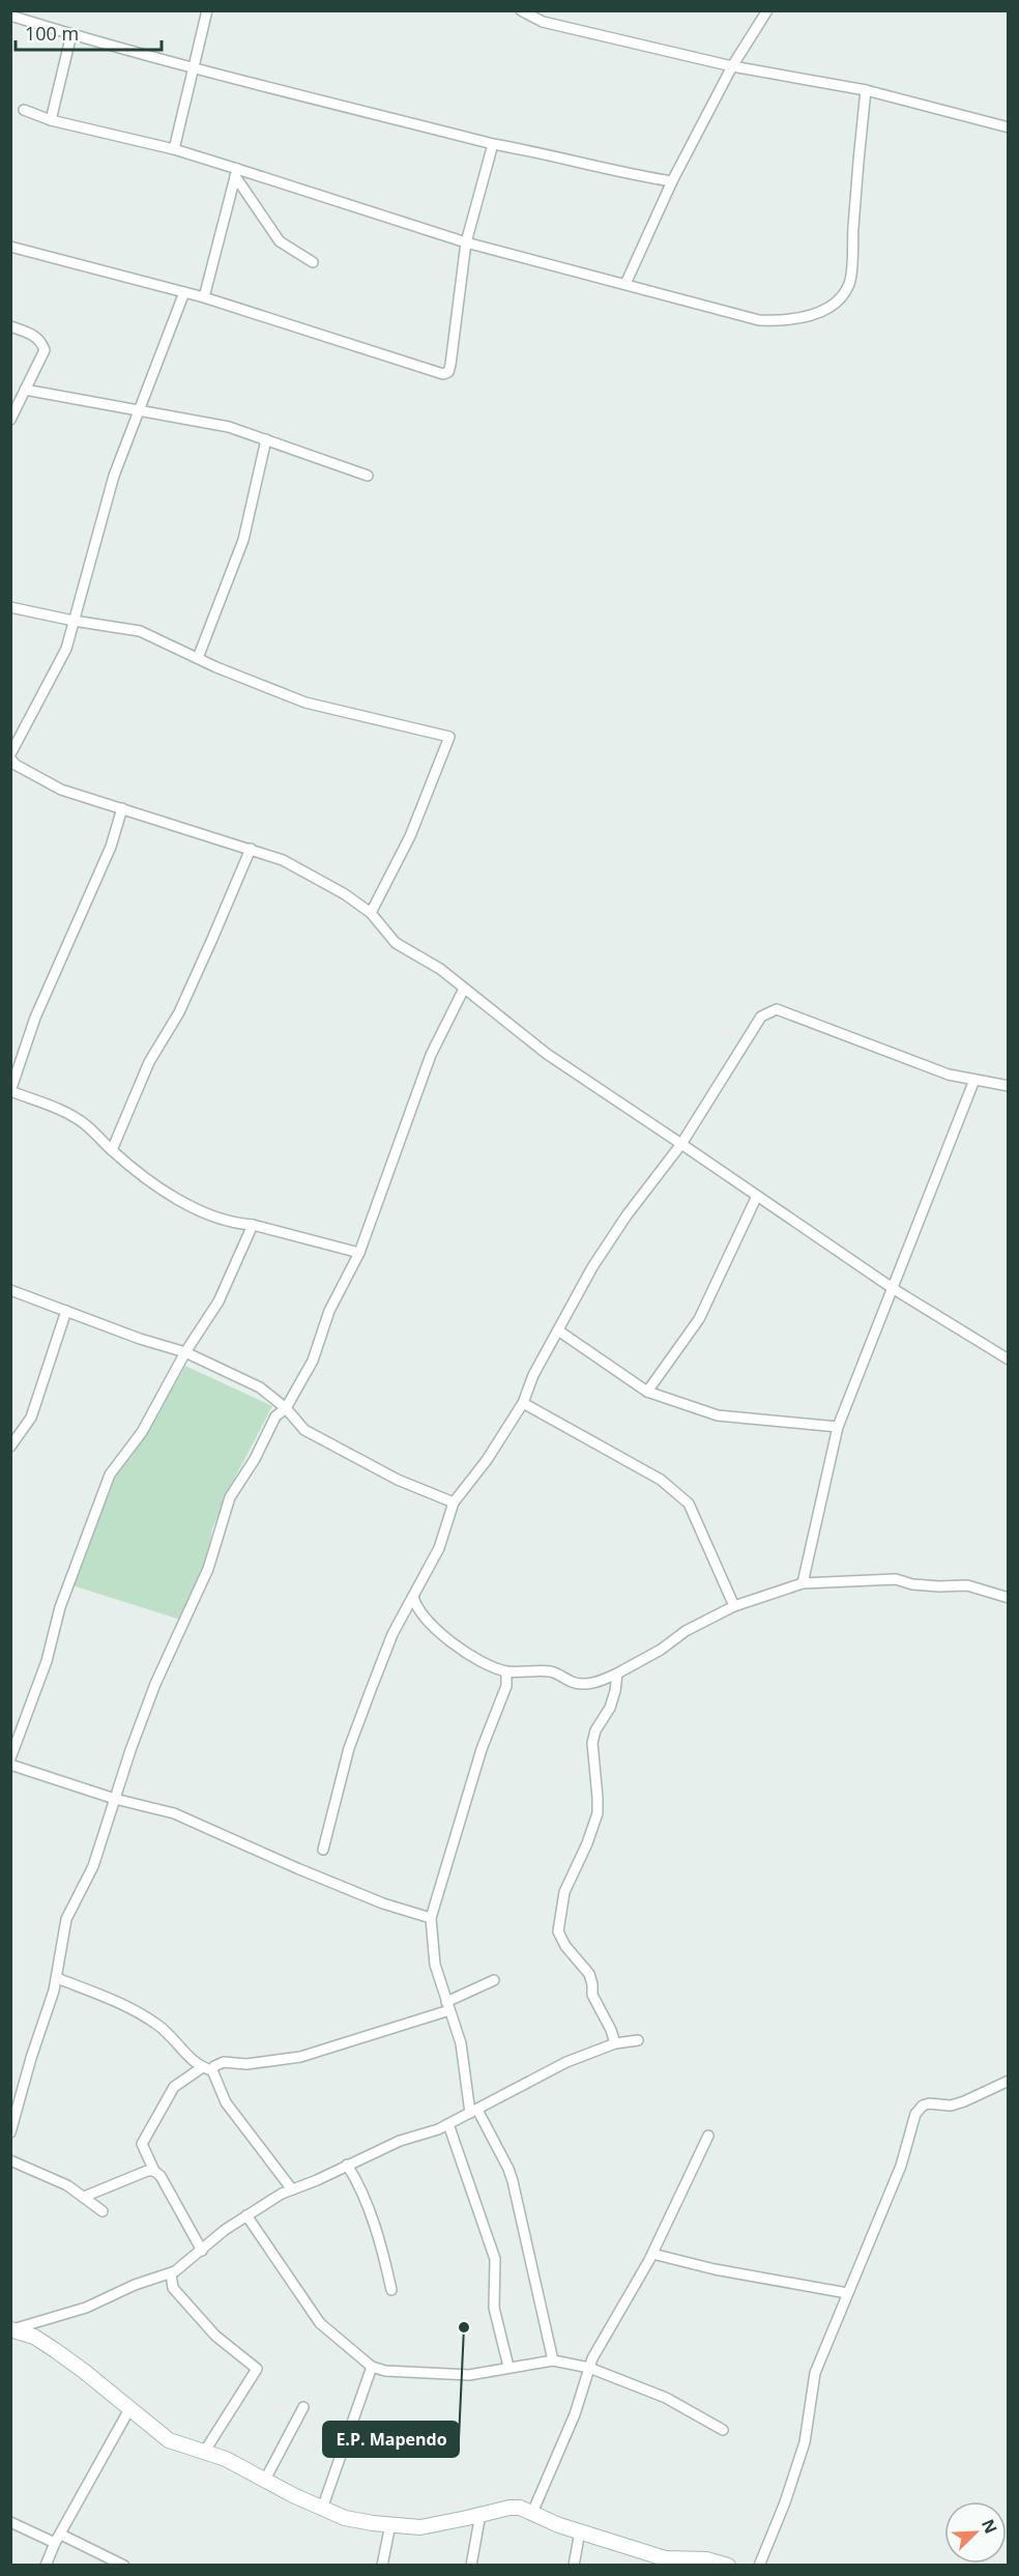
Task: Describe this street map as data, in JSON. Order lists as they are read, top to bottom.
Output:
{
  "places": ["E.P. Mapendo"],
  "scale_bar": "100 m",
  "north": "top right"
}
